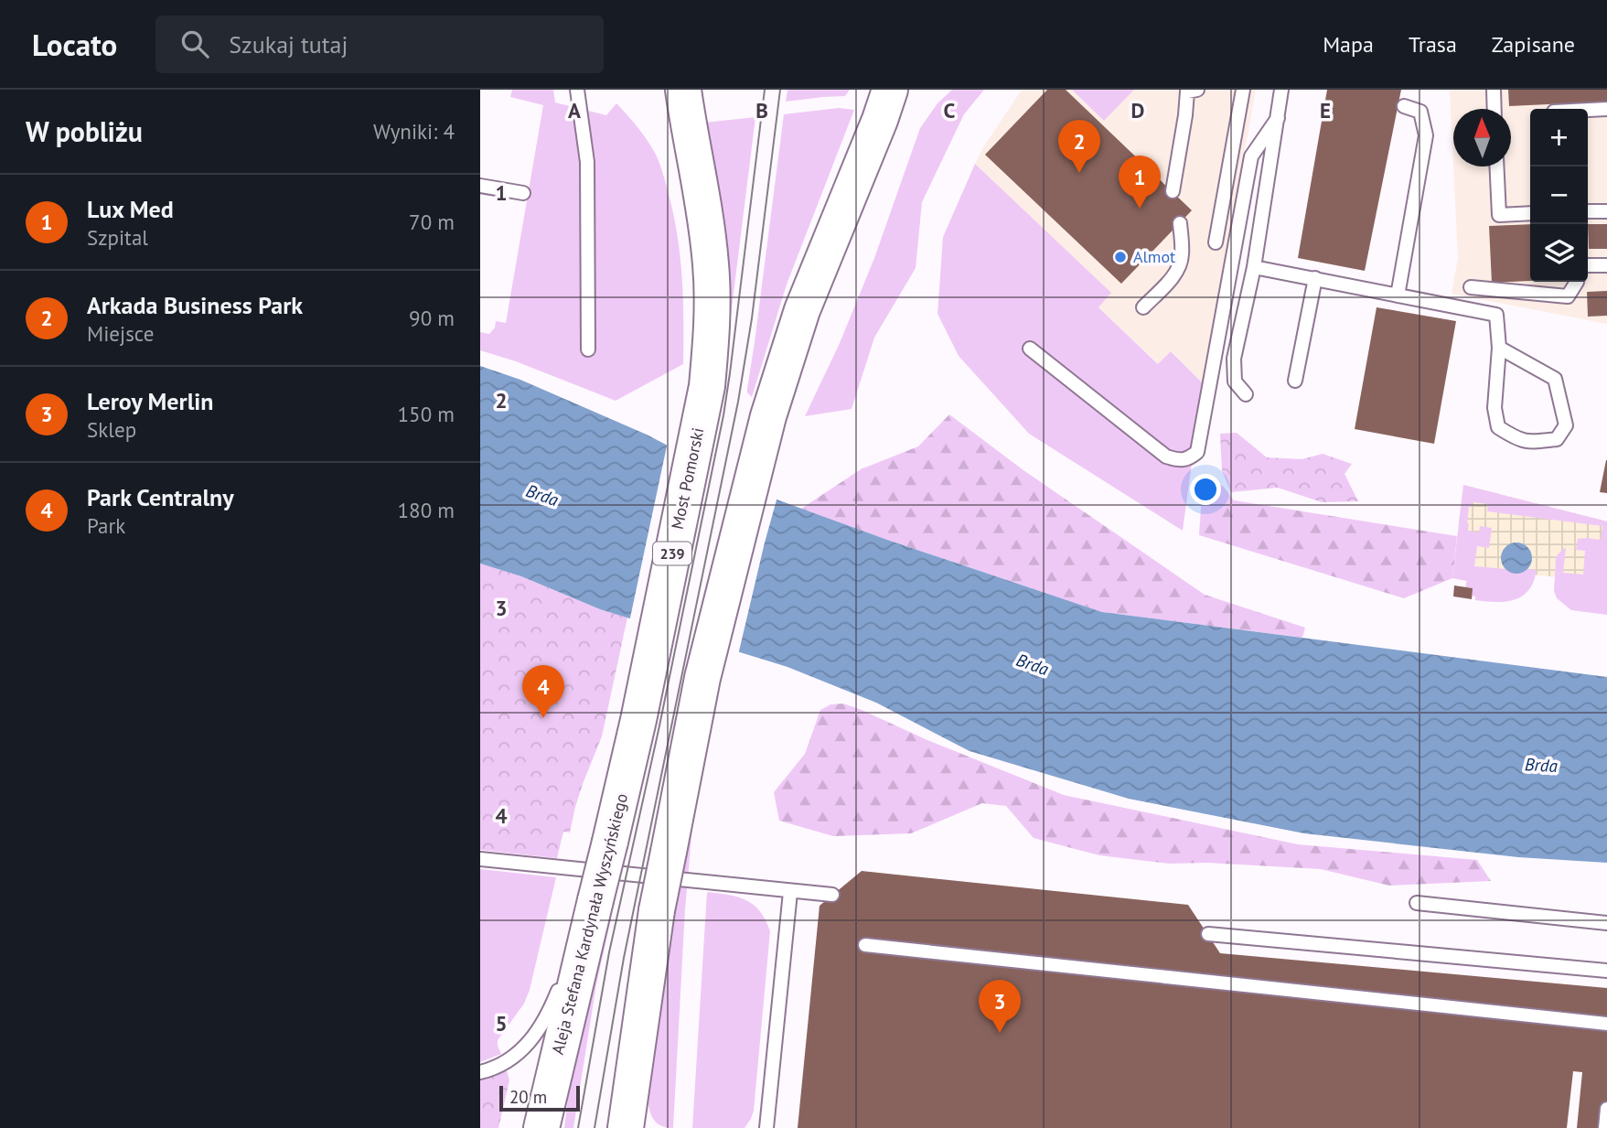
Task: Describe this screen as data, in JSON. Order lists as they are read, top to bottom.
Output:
{
  "streets": {
    "main road": ["Most Pomorski", "239", "Aleja Stefana Kardynała Wyszyńskiego"]
  },
  "crossings": [
    ["Most Pomorski", "Aleja Stefana Kardynała Wyszyńskiego"]
  ],
  "water": ["Brda"],
  "places": ["Almot"],
  "scale_bar": "20 m",
  "north": "top",
  "page": {
    "header": "Locato",
    "search": "Szukaj tutaj",
    "nav": ["Mapa", "Trasa", "Zapisane"],
    "heading": ["W pobliżu", "Wyniki: 4"],
    "map_buttons": ["+", "−"],
    "pins": [
      "2",
      "1",
      "4",
      "3"
    ],
    "list": [
      {
        "mark": "1",
        "name": "Lux Med",
        "note": "Szpital",
        "value": "70 m"
      },
      {
        "mark": "2",
        "name": "Arkada Business Park",
        "note": "Miejsce",
        "value": "90 m"
      },
      {
        "mark": "3",
        "name": "Leroy Merlin",
        "note": "Sklep",
        "value": "150 m"
      },
      {
        "mark": "4",
        "name": "Park Centralny",
        "note": "Park",
        "value": "180 m"
      }
    ],
    "scale": "20 m"
  },
  "grid": {
    "columns": [
      "A",
      "B",
      "C",
      "D",
      "E"
    ],
    "rows": [
      "1",
      "2",
      "3",
      "4",
      "5"
    ]
  }
}
